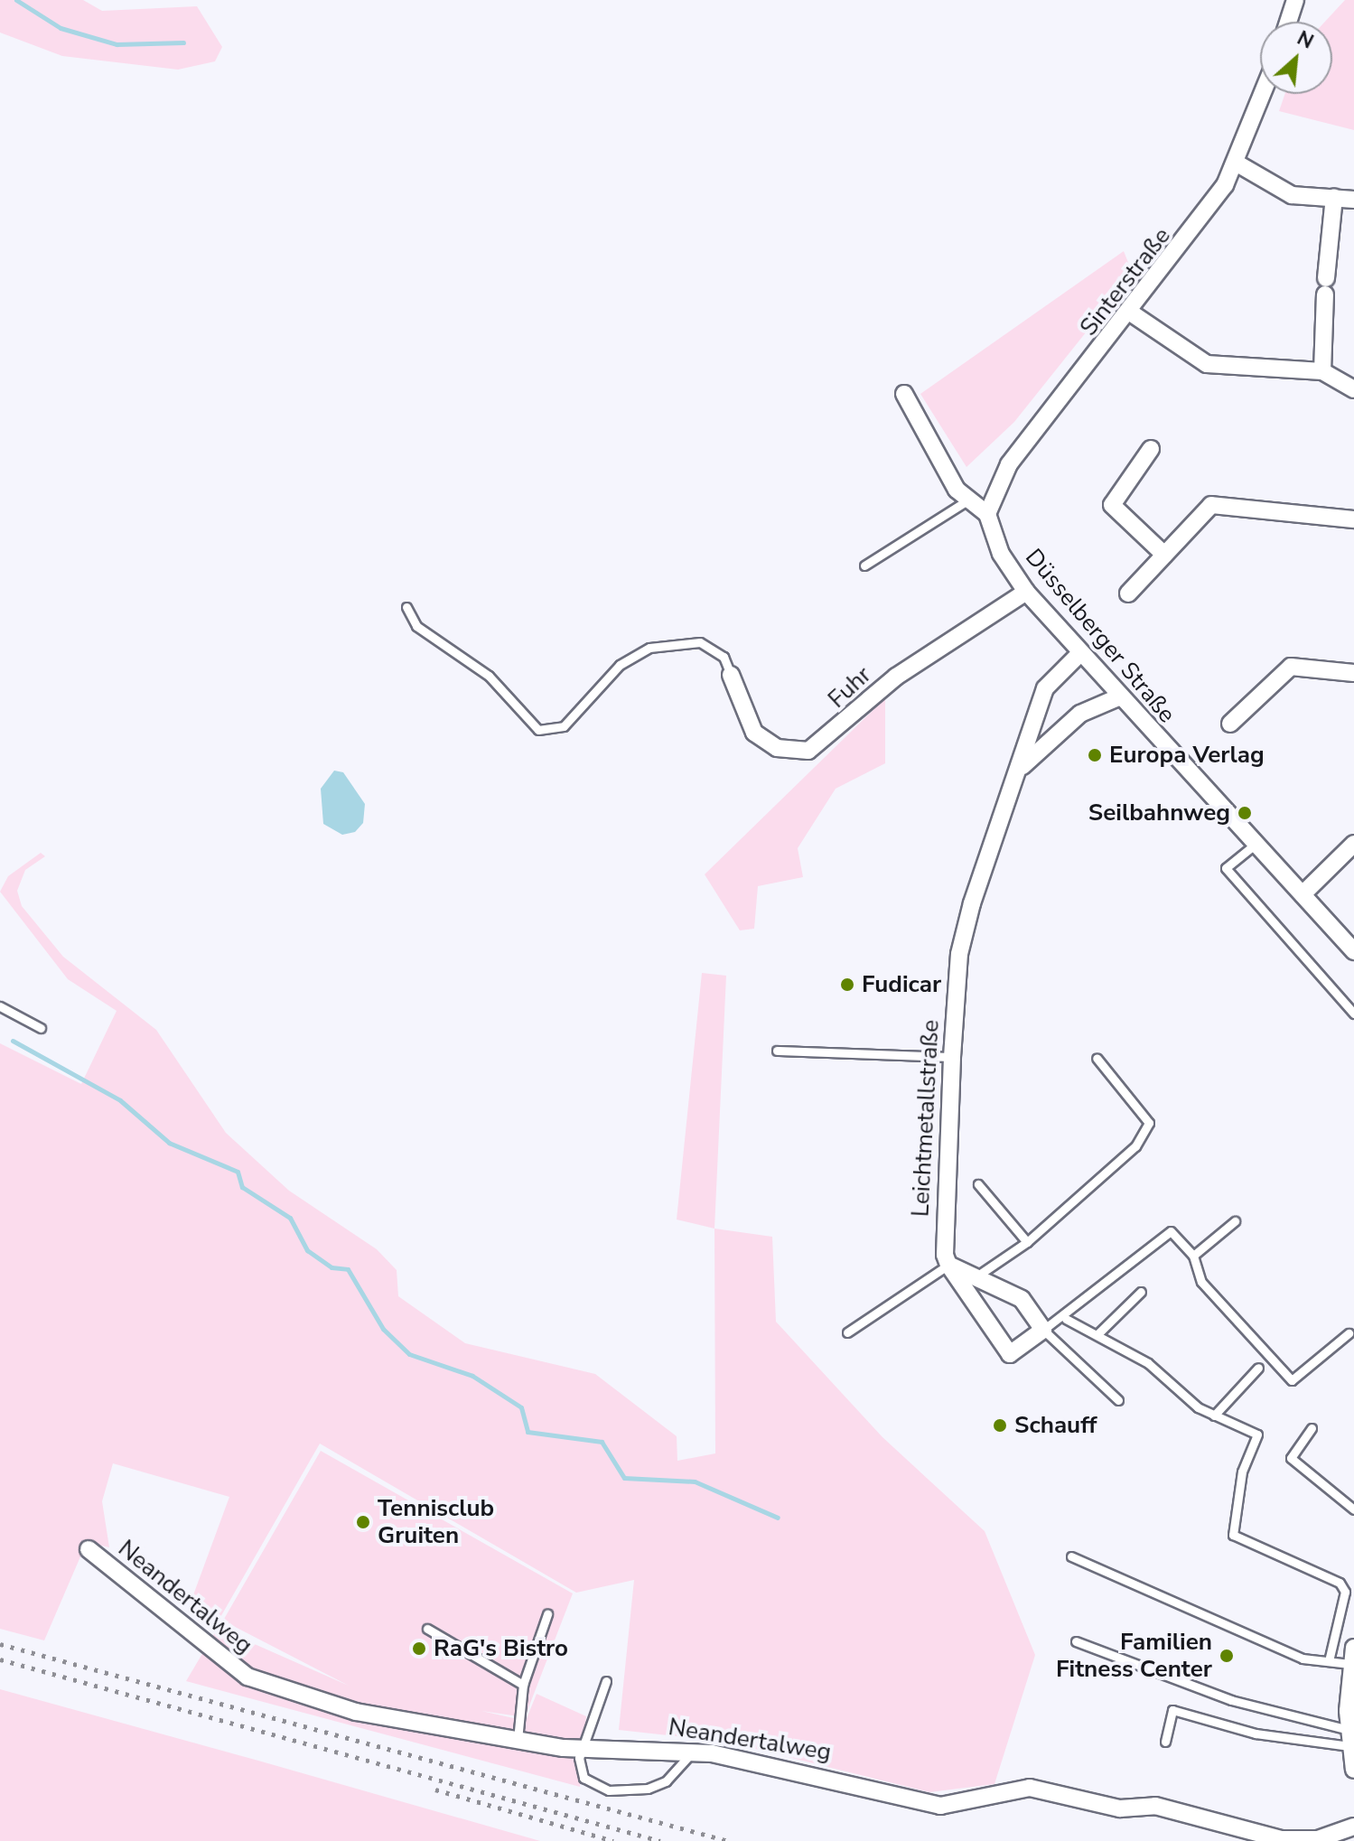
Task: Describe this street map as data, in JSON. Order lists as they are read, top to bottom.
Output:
{
  "streets": {
    "street": [
      "Sinterstraße",
      "Düsselberger Straße",
      "Fuhr",
      "Leichtmetallstraße",
      "Neandertalweg"
    ]
  },
  "crossings": [
    ["Sinterstraße", "Düsselberger Straße"],
    ["Düsselberger Straße", "Fuhr"],
    ["Düsselberger Straße", "Leichtmetallstraße"]
  ],
  "places": [
    "Europa Verlag",
    "Seilbahnweg",
    "Fudicar",
    "Schauff",
    "Tennisclub Gruiten",
    "RaG's Bistro",
    "Familien Fitness Center"
  ],
  "north": "top right"
}
